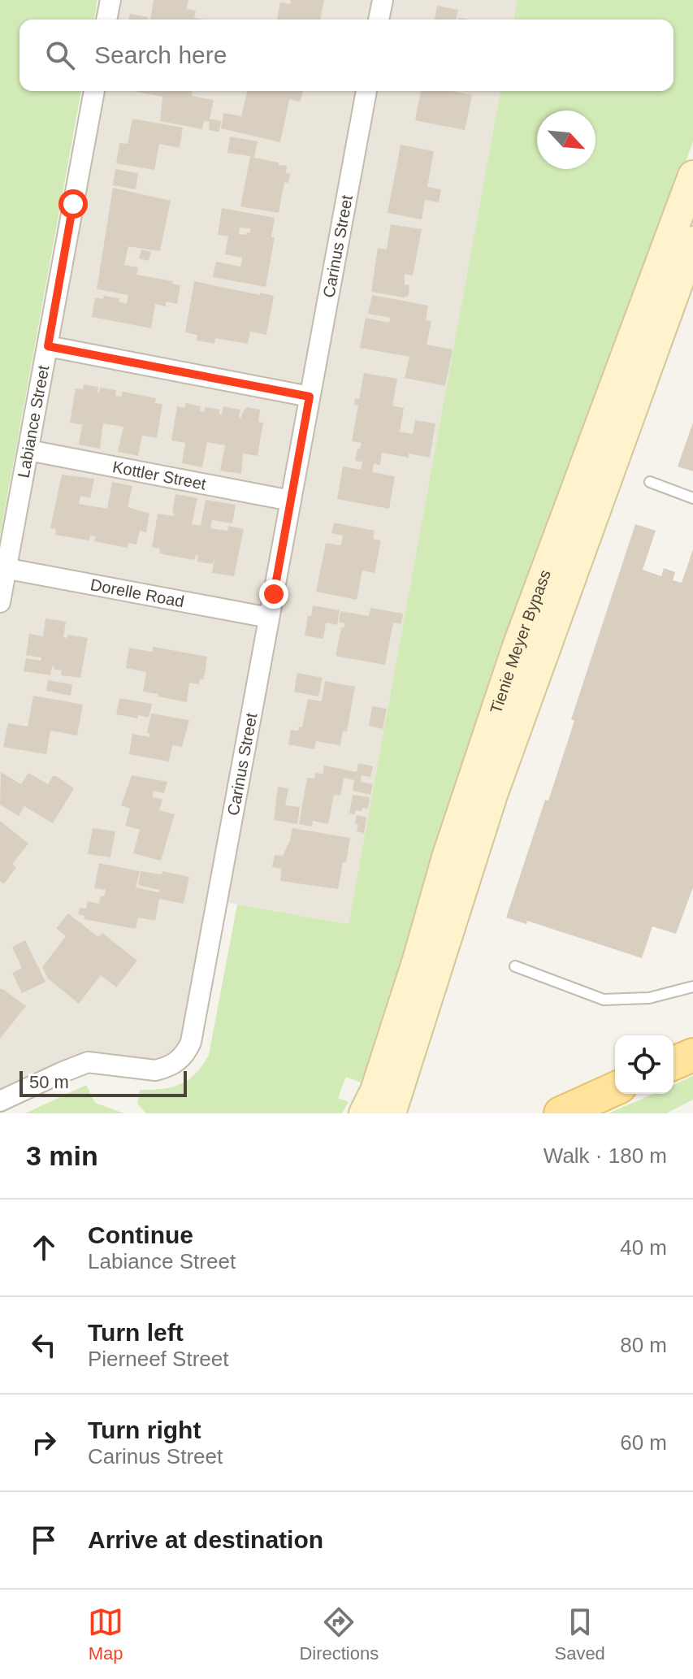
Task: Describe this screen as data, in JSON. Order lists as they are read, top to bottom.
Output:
{
  "streets": {
    "street": [
      "Carinus Street",
      "Labiance Street",
      "Kottler Street",
      "Dorelle Road",
      "Tienie Meyer Bypass"
    ]
  },
  "crossings": [
    ["Carinus Street", "Kottler Street"],
    ["Carinus Street", "Dorelle Road"],
    ["Labiance Street", "Kottler Street"],
    ["Labiance Street", "Dorelle Road"]
  ],
  "scale_bar": "50 m",
  "north": "bottom right",
  "page": {
    "search": "Search here",
    "scale": "50 m",
    "heading": ["3 min", "Walk · 180 m"],
    "list": [
      ["Continue", "Labiance Street", "40 m"],
      ["Turn left", "Pierneef Street", "80 m"],
      ["Turn right", "Carinus Street", "60 m"],
      "Arrive at destination"
    ],
    "nav": ["Map", "Directions", "Saved"]
  }
}
